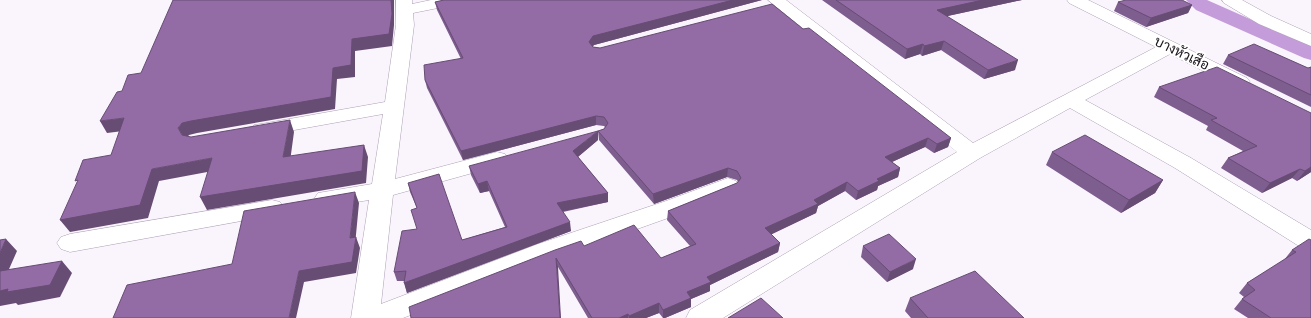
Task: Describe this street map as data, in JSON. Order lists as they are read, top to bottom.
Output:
{
  "streets": {
    "street": ["บางหัวเสือ"]
  }
}
